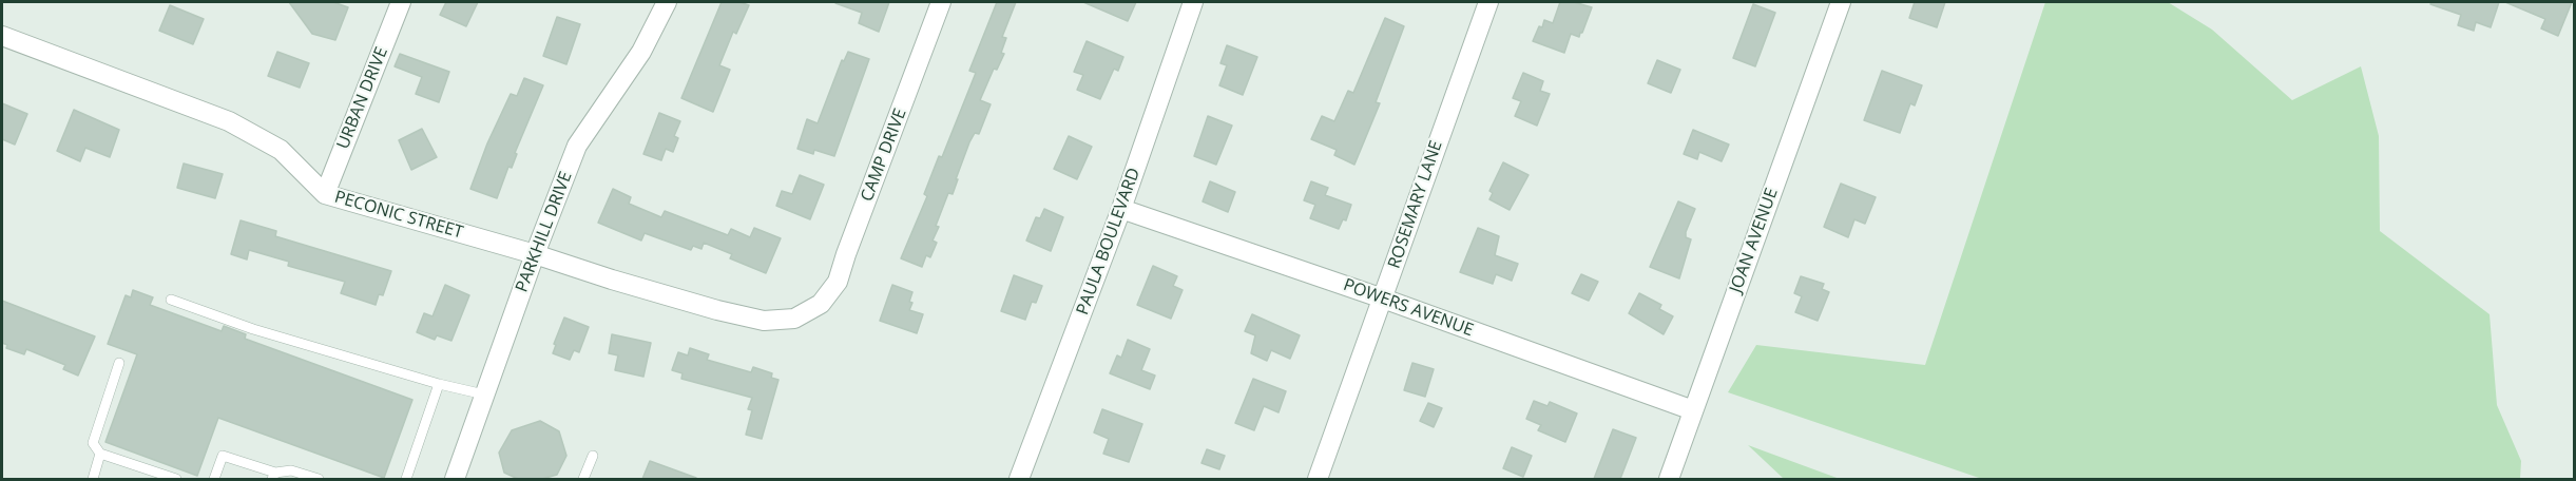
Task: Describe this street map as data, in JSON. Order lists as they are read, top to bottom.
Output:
{
  "streets": {
    "street": [
      "URBAN DRIVE",
      "CAMP DRIVE",
      "ROSEMARY LANE",
      "PECONIC STREET",
      "PARKHILL DRIVE",
      "JOAN AVENUE",
      "PAULA BOULEVARD",
      "POWERS AVENUE"
    ]
  },
  "crossings": [
    ["URBAN DRIVE", "PECONIC STREET"],
    ["CAMP DRIVE", "PECONIC STREET"],
    ["ROSEMARY LANE", "POWERS AVENUE"],
    ["PECONIC STREET", "PARKHILL DRIVE"],
    ["JOAN AVENUE", "POWERS AVENUE"],
    ["PAULA BOULEVARD", "POWERS AVENUE"]
  ]
}
